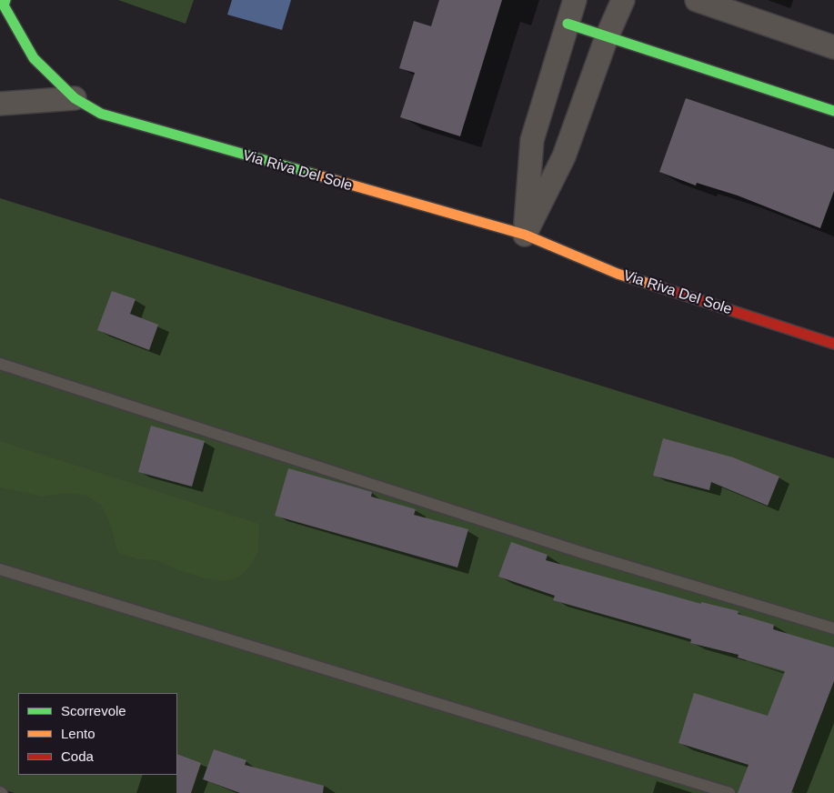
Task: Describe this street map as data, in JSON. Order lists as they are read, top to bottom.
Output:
{
  "streets": {
    "street": ["Via Riva Del Sole"]
  },
  "legend": ["Scorrevole", "Lento", "Coda"]
}
